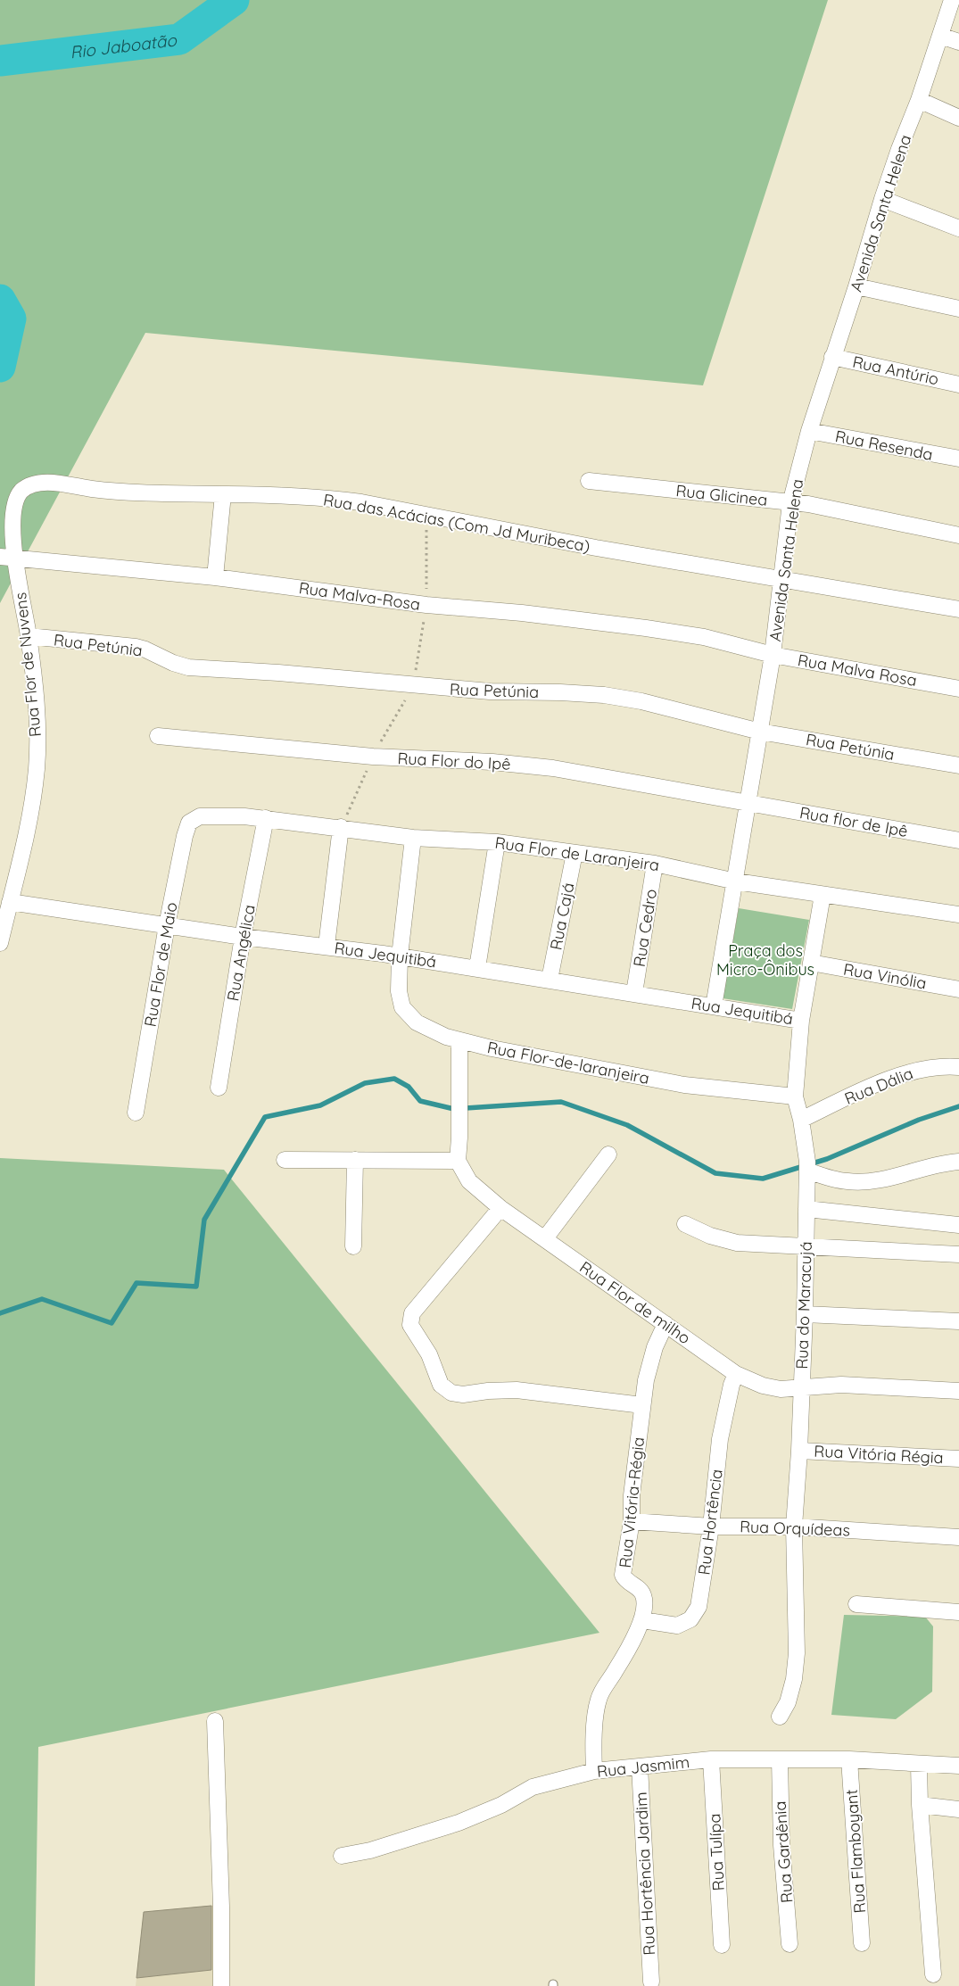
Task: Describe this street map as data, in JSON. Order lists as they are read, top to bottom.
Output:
{
  "streets": {
    "street": [
      "Avenida Santa Helena",
      "Rua Antúrio",
      "Rua Resenda",
      "Rua Glicinea",
      "Rua das Acácias (Com Jd Muribeca)",
      "Rua Malva-Rosa",
      "Rua Petúnia",
      "Rua Flor de Nuvens",
      "Rua Malva Rosa",
      "Rua Flor do Ipê",
      "Rua flor de Ipê",
      "Rua Flor de Laranjeira",
      "Rua Cajá",
      "Rua Cedro",
      "Rua Angélica",
      "Rua Jequitibá",
      "Rua Flor de Maio",
      "Rua Vinólia",
      "Rua Flor-de-laranjeira",
      "Rua Dália",
      "Rua Flor de milho",
      "Rua do Maracujá",
      "Rua Vitória Régia",
      "Rua Vitória-Régia",
      "Rua Hortência",
      "Rua Orquídeas",
      "Rua Jasmim",
      "Rua Flamboyant",
      "Rua Tulípa",
      "Rua Gardênia",
      "Rua Hortência Jardim"
    ]
  },
  "crossings": [
    ["Avenida Santa Helena", "Rua Antúrio"],
    ["Avenida Santa Helena", "Rua Resenda"],
    ["Avenida Santa Helena", "Rua Glicinea"],
    ["Avenida Santa Helena", "Rua das Acácias (Com Jd Muribeca)"],
    ["Avenida Santa Helena", "Rua Petúnia"],
    ["Avenida Santa Helena", "Rua Malva Rosa"],
    ["Avenida Santa Helena", "Rua Flor do Ipê"],
    ["Avenida Santa Helena", "Rua flor de Ipê"],
    ["Avenida Santa Helena", "Rua Flor de Laranjeira"],
    ["Avenida Santa Helena", "Rua Jequitibá"],
    ["Rua das Acácias (Com Jd Muribeca)", "Rua Malva-Rosa"],
    ["Rua das Acácias (Com Jd Muribeca)", "Rua Flor de Nuvens"],
    ["Rua Malva-Rosa", "Rua Flor de Nuvens"],
    ["Rua Malva-Rosa", "Rua Malva Rosa"],
    ["Rua Petúnia", "Rua Flor de Nuvens"],
    ["Rua Flor de Nuvens", "Rua Jequitibá"],
    ["Rua Flor do Ipê", "Rua flor de Ipê"],
    ["Rua Flor de Laranjeira", "Rua Cajá"],
    ["Rua Flor de Laranjeira", "Rua Cedro"],
    ["Rua Flor de Laranjeira", "Rua Angélica"],
    ["Rua Flor de Laranjeira", "Rua Flor de Maio"],
    ["Rua Flor de Laranjeira", "Rua Flor-de-laranjeira"],
    ["Rua Flor de Laranjeira", "Rua do Maracujá"],
    ["Rua Cajá", "Rua Jequitibá"],
    ["Rua Cedro", "Rua Jequitibá"],
    ["Rua Angélica", "Rua Jequitibá"],
    ["Rua Jequitibá", "Rua Flor de Maio"],
    ["Rua Jequitibá", "Rua Flor-de-laranjeira"],
    ["Rua Jequitibá", "Rua do Maracujá"],
    ["Rua Vinólia", "Rua do Maracujá"],
    ["Rua Flor-de-laranjeira", "Rua do Maracujá"],
    ["Rua Dália", "Rua do Maracujá"],
    ["Rua Flor de milho", "Rua do Maracujá"],
    ["Rua Flor de milho", "Rua Vitória-Régia"],
    ["Rua Flor de milho", "Rua Hortência"],
    ["Rua do Maracujá", "Rua Vitória Régia"],
    ["Rua do Maracujá", "Rua Orquídeas"],
    ["Rua Vitória-Régia", "Rua Hortência"],
    ["Rua Vitória-Régia", "Rua Orquídeas"],
    ["Rua Vitória-Régia", "Rua Jasmim"],
    ["Rua Hortência", "Rua Orquídeas"],
    ["Rua Jasmim", "Rua Flamboyant"],
    ["Rua Jasmim", "Rua Tulípa"],
    ["Rua Jasmim", "Rua Gardênia"],
    ["Rua Jasmim", "Rua Hortência Jardim"]
  ],
  "water": ["Rio Jaboatão"],
  "parks": ["Praça dos Micro-Ônibus"]
}
